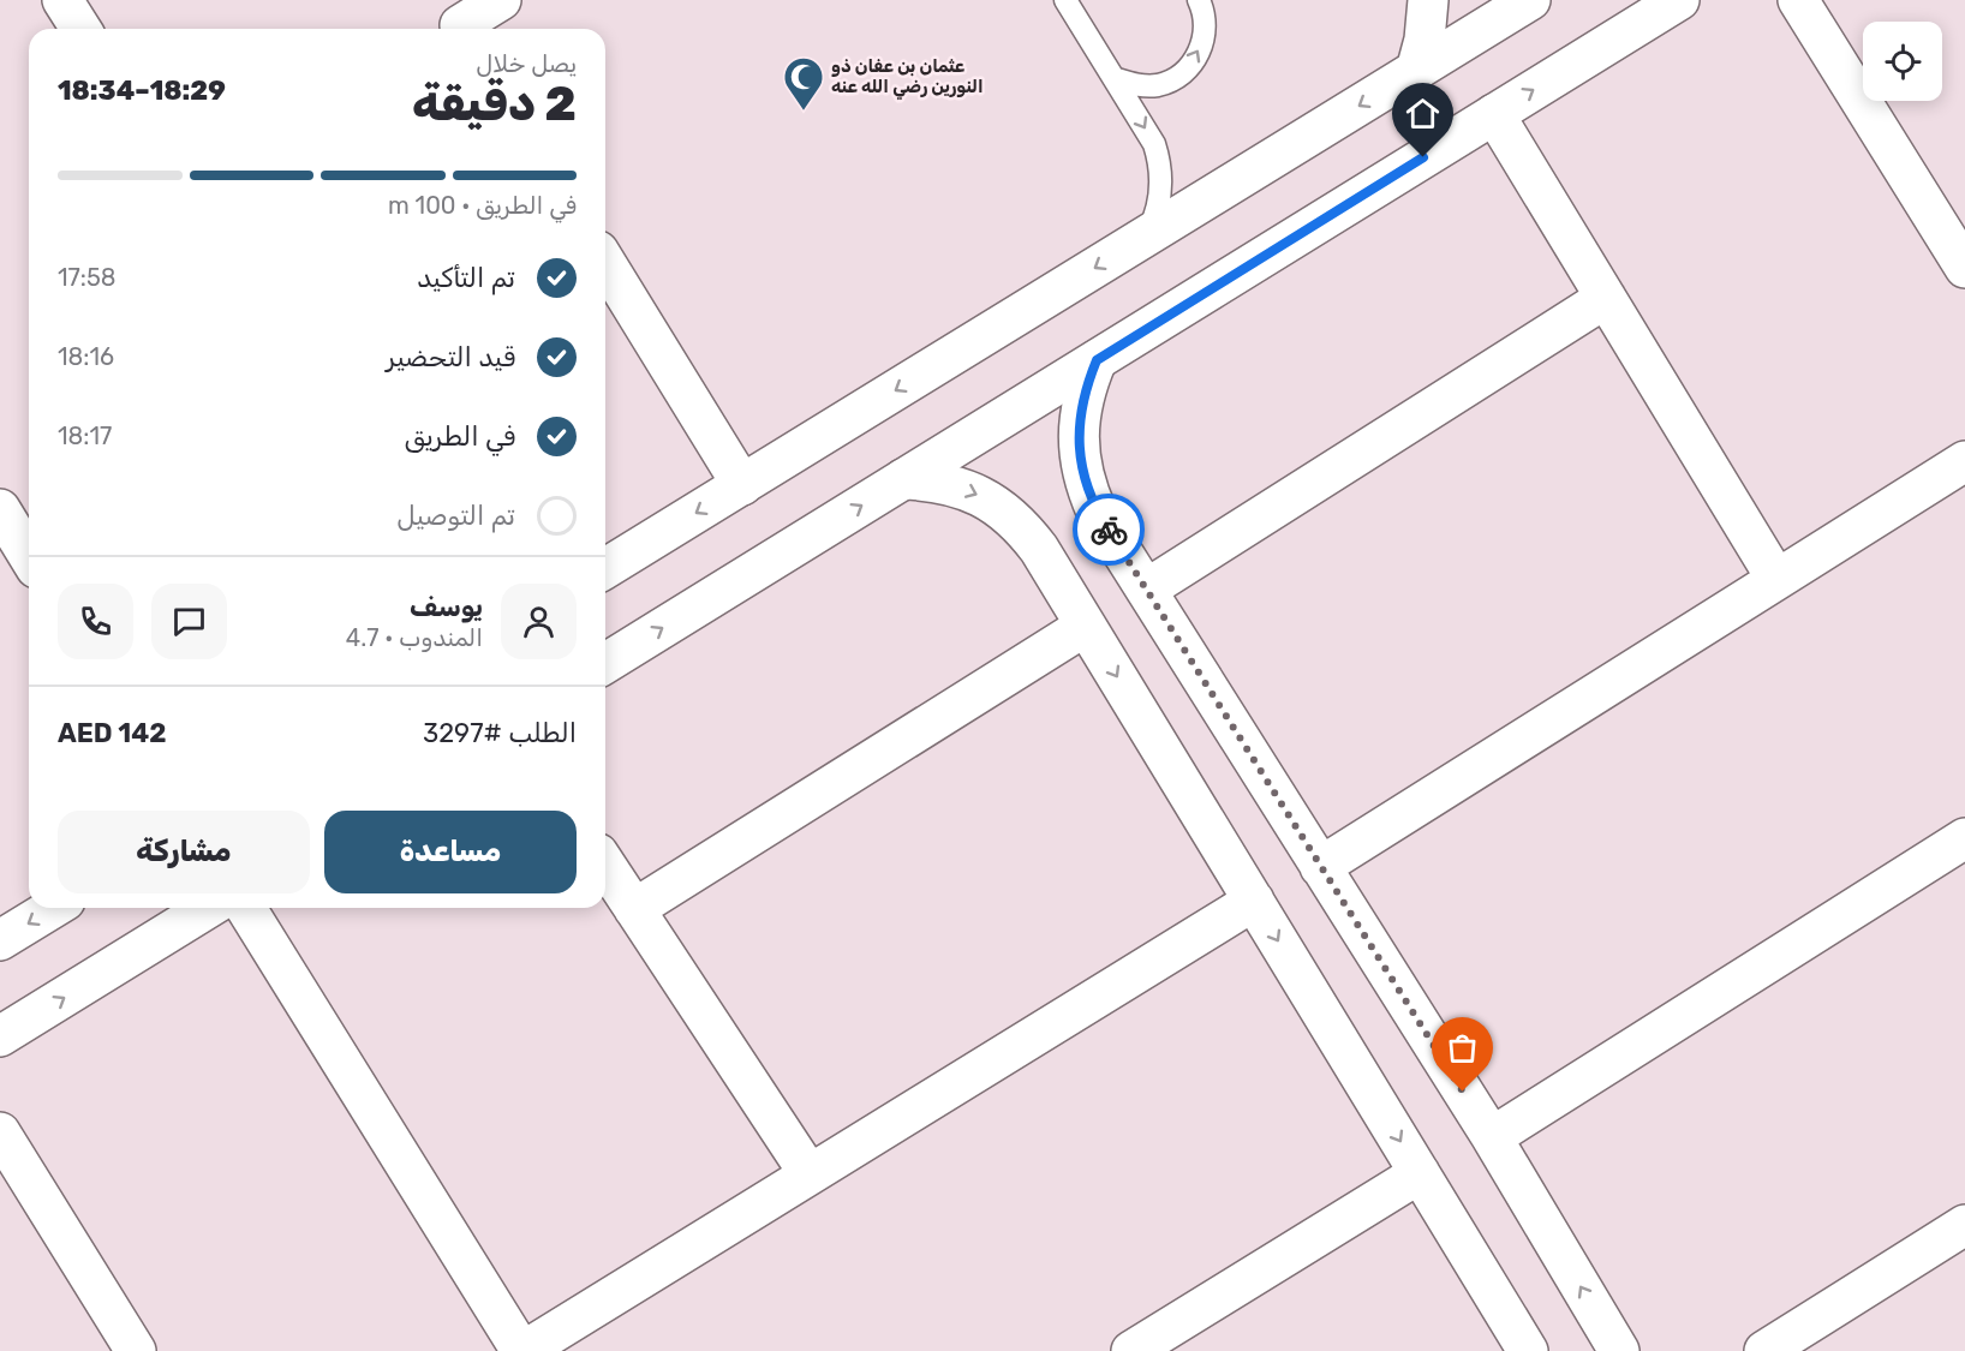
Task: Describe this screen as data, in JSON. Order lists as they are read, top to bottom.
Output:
{
  "places": {
    "mosque": ["عثمان بن عفان ذو النورين رضي الله عنه"]
  },
  "page": {
    "heading": ["2 دقيقة", "يصل خلال", "18:29–18:34"],
    "panel": [
      "يوسف",
      "المندوب · 4.7",
      "الطلب #3297",
      "AED 142"
    ],
    "bar": "في الطريق · 100 m",
    "list": [
      ["تم التأكيد", "17:58"],
      ["قيد التحضير", "18:16"],
      ["في الطريق", "18:17"],
      "تم التوصيل"
    ],
    "buttons": ["مساعدة", "مشاركة"]
  }
}
